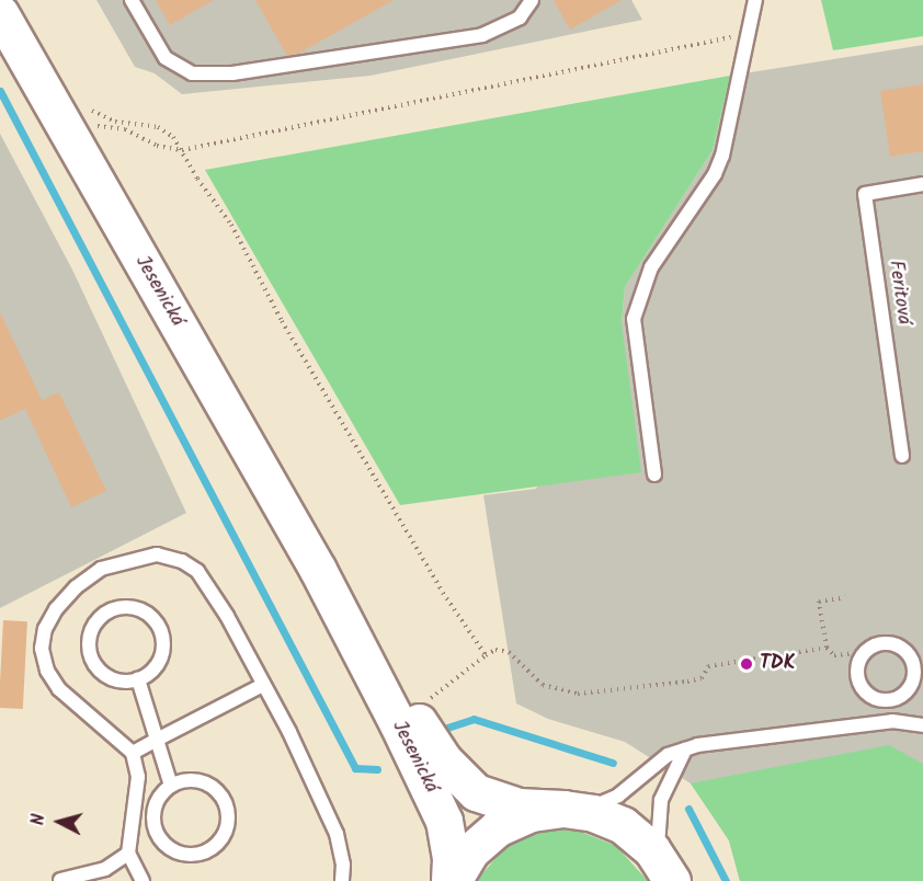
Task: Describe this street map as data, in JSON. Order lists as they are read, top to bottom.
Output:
{
  "streets": {
    "main road": ["Jesenická"],
    "lane": ["Feritová"]
  },
  "places": ["TDK"],
  "north": "left"
}
